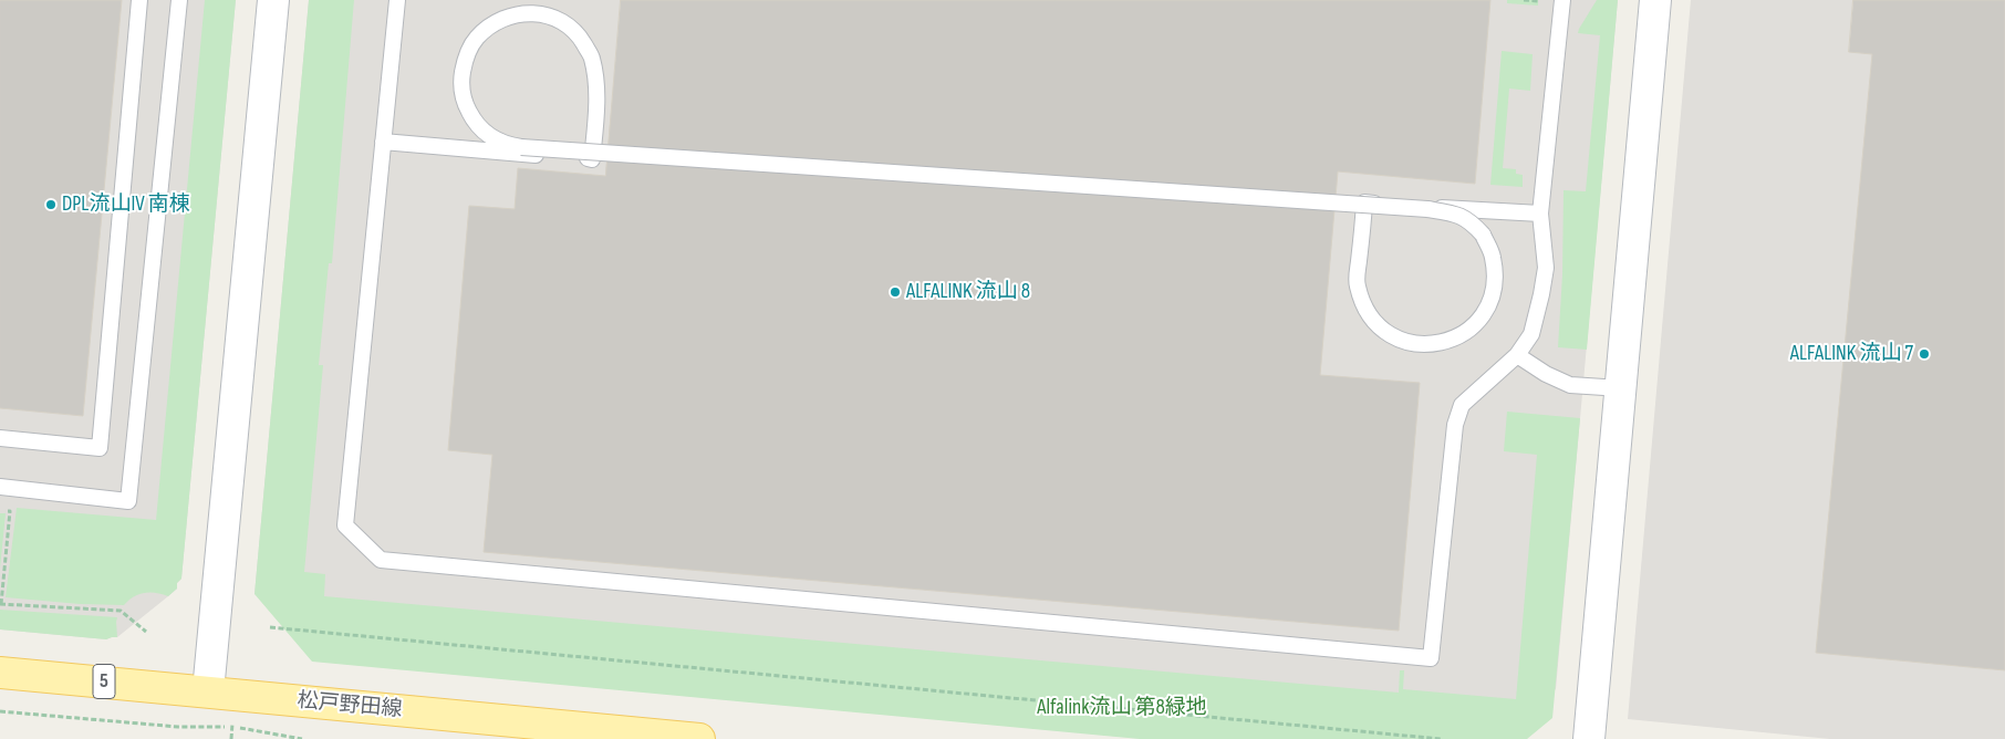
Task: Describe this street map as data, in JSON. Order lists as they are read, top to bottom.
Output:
{
  "streets": {
    "main road": ["5", "松戸野田線"]
  },
  "parks": ["Alfalink流山 第8緑地"],
  "places": ["DPL流山IV 南棟", "ALFALINK 流山 8", "ALFALINK 流山 7"]
}
